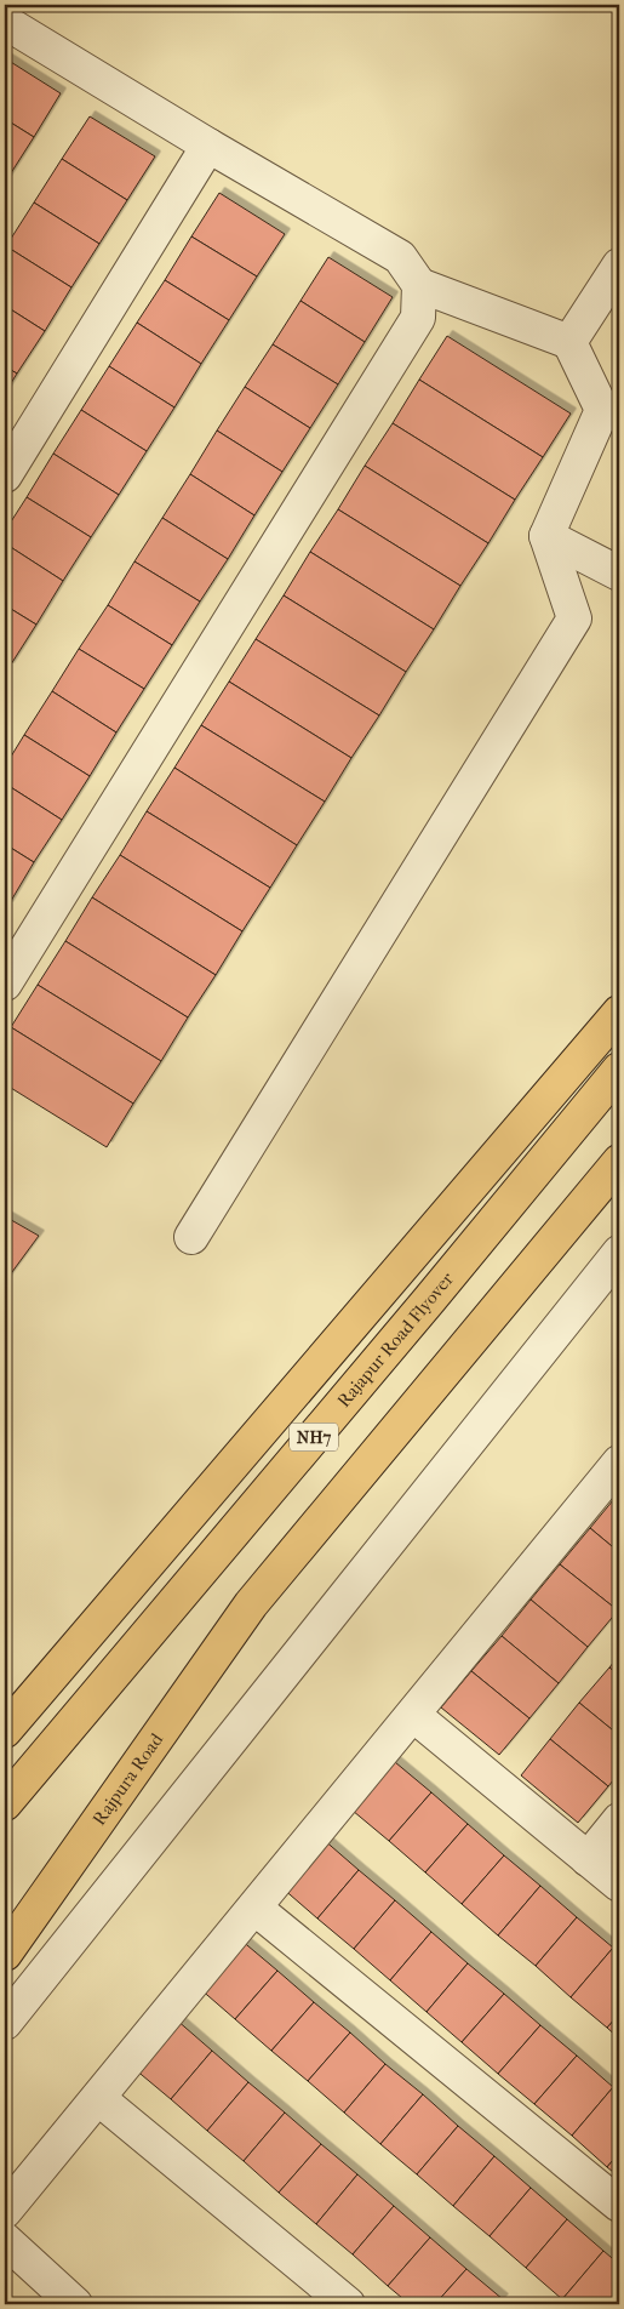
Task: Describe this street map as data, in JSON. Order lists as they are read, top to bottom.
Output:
{
  "streets": {
    "main road": ["Rajapur Road Flyover", "NH7", "Rajpura Road"]
  }
}
